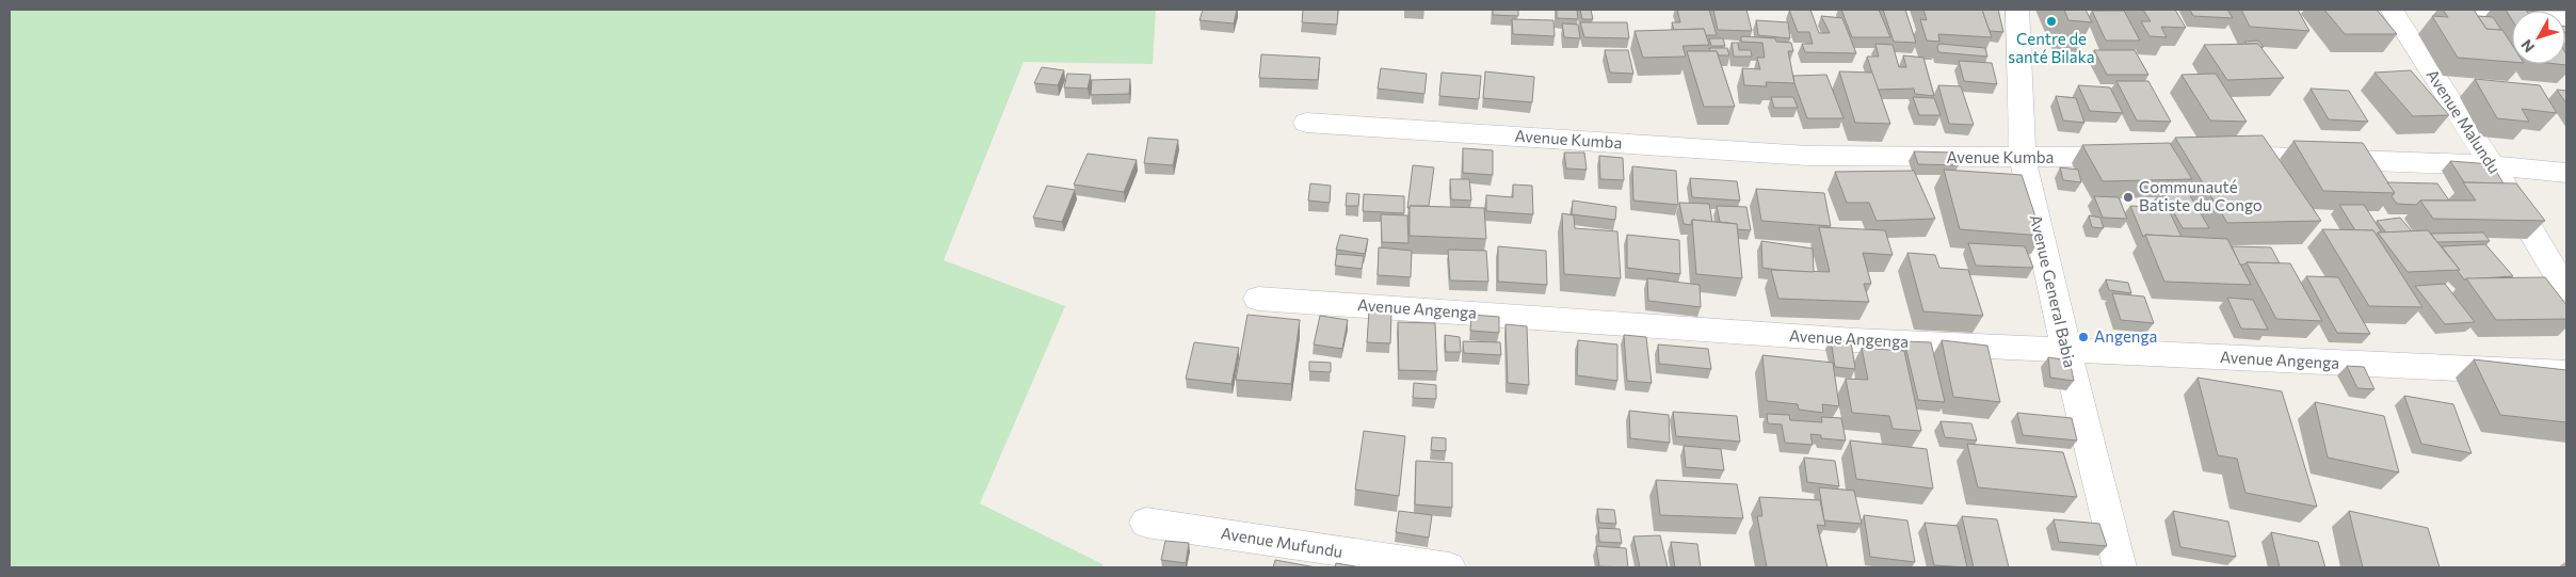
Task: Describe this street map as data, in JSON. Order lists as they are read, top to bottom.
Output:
{
  "streets": {
    "street": [
      "Avenue Malundu",
      "Avenue Kumba",
      "Avenue General Babia",
      "Avenue Angenga",
      "Avenue Mufundu"
    ]
  },
  "crossings": [
    ["Avenue Kumba", "Avenue General Babia"],
    ["Avenue General Babia", "Avenue Angenga"]
  ],
  "places": ["Centre de santé Bilaka", "Communauté Batiste du Congo", "Angenga"],
  "north": "bottom left"
}
